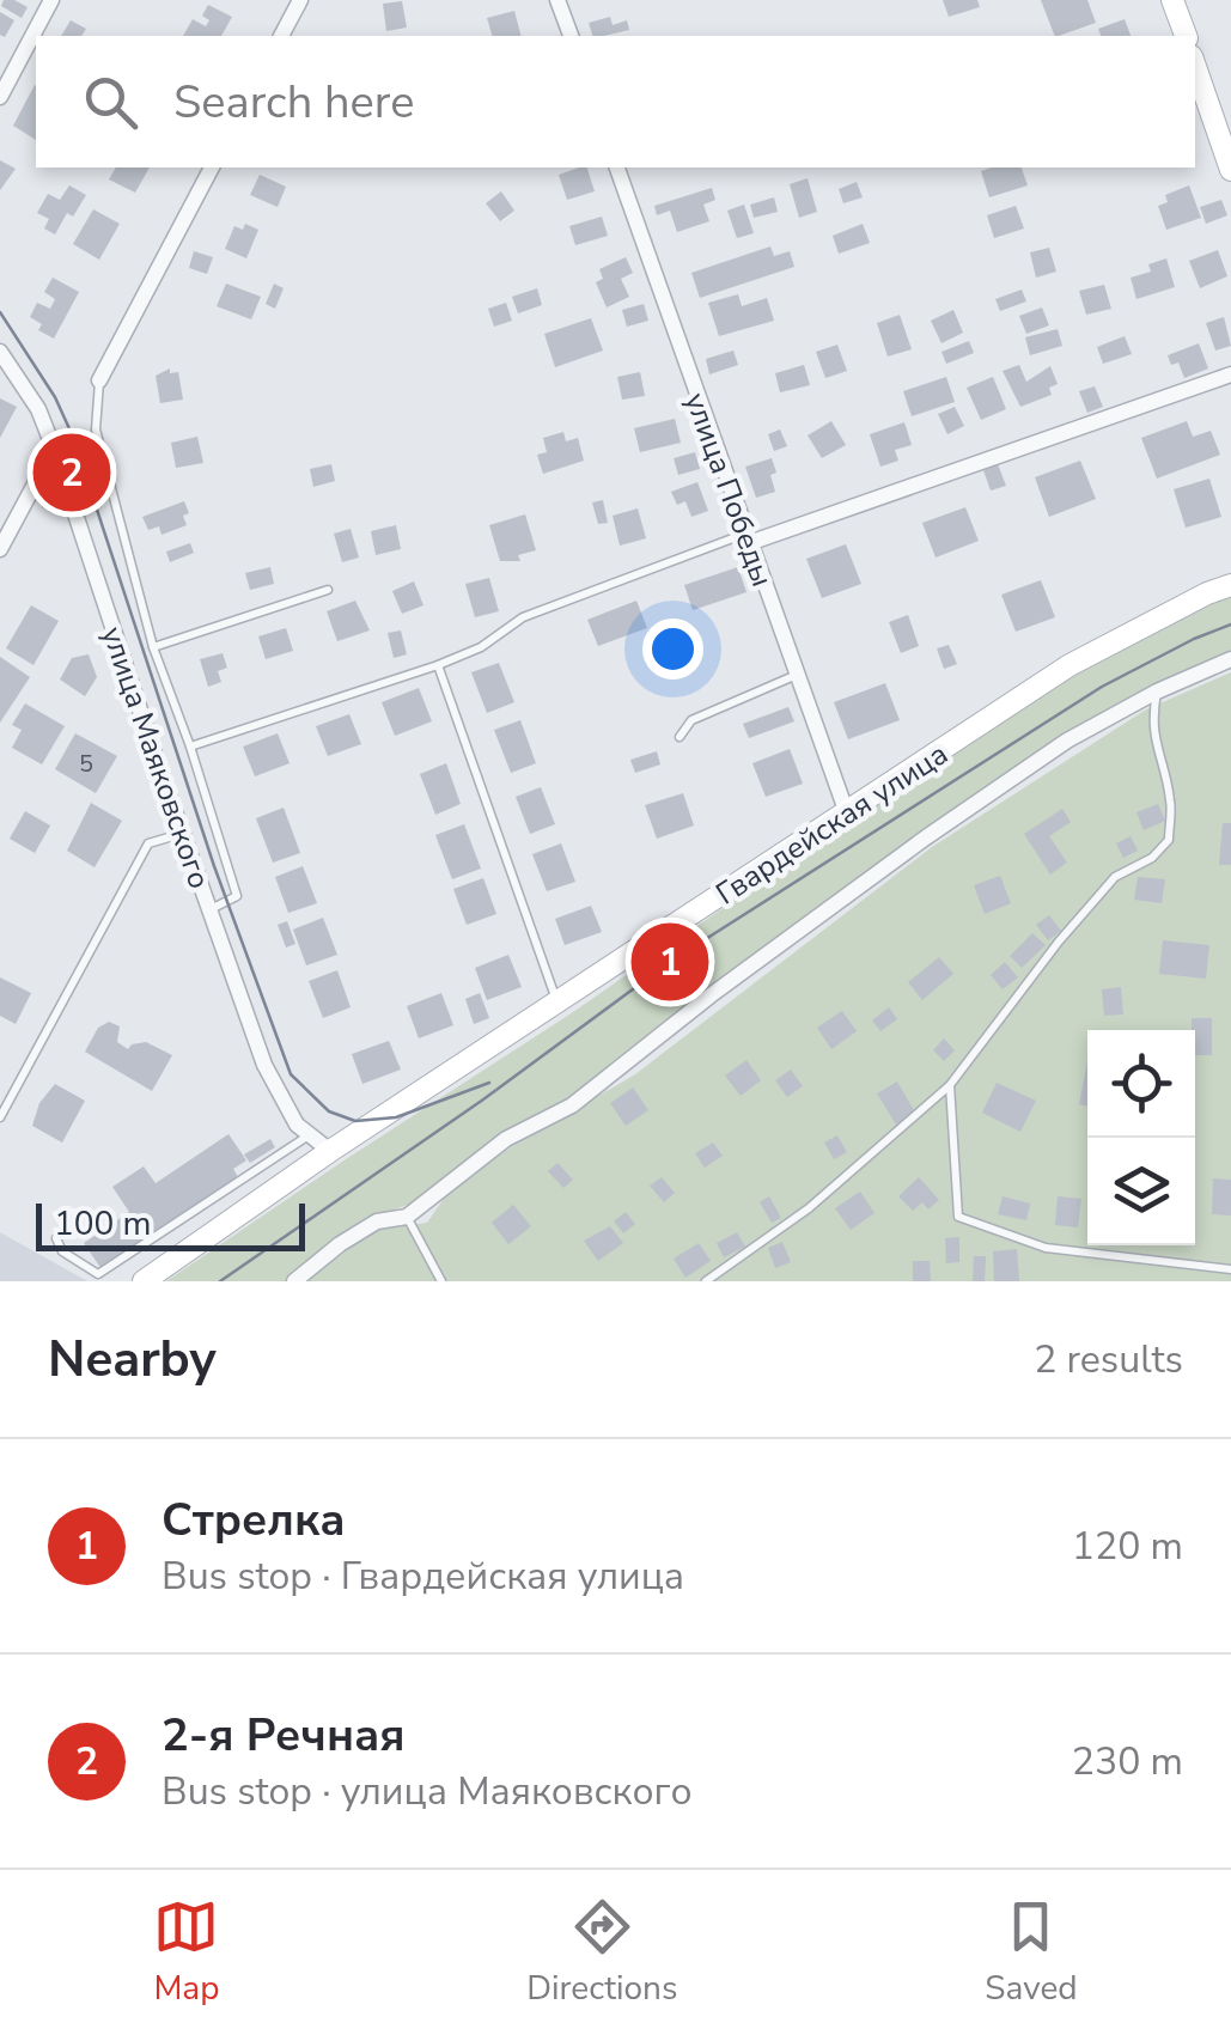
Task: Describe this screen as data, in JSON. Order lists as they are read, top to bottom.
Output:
{
  "streets": {
    "main road": ["Гвардейская улица"],
    "street": ["улица Победы", "улица Маяковского"]
  },
  "crossings": [
    ["улица Победы", "Гвардейская улица"],
    ["улица Маяковского", "Гвардейская улица"]
  ],
  "house_numbers": ["5"],
  "scale_bar": "100 m",
  "page": {
    "search": "Search here",
    "pins": ["2", "1"],
    "scale": "100 m",
    "heading": ["Nearby", "2 results"],
    "list": [
      {
        "mark": "1",
        "name": "Стрелка",
        "note": "Bus stop · Гвардейская улица",
        "value": "120 m"
      },
      {
        "mark": "2",
        "name": "2-я Речная",
        "note": "Bus stop · улица Маяковского",
        "value": "230 m"
      }
    ],
    "nav": ["Map", "Directions", "Saved"]
  }
}
